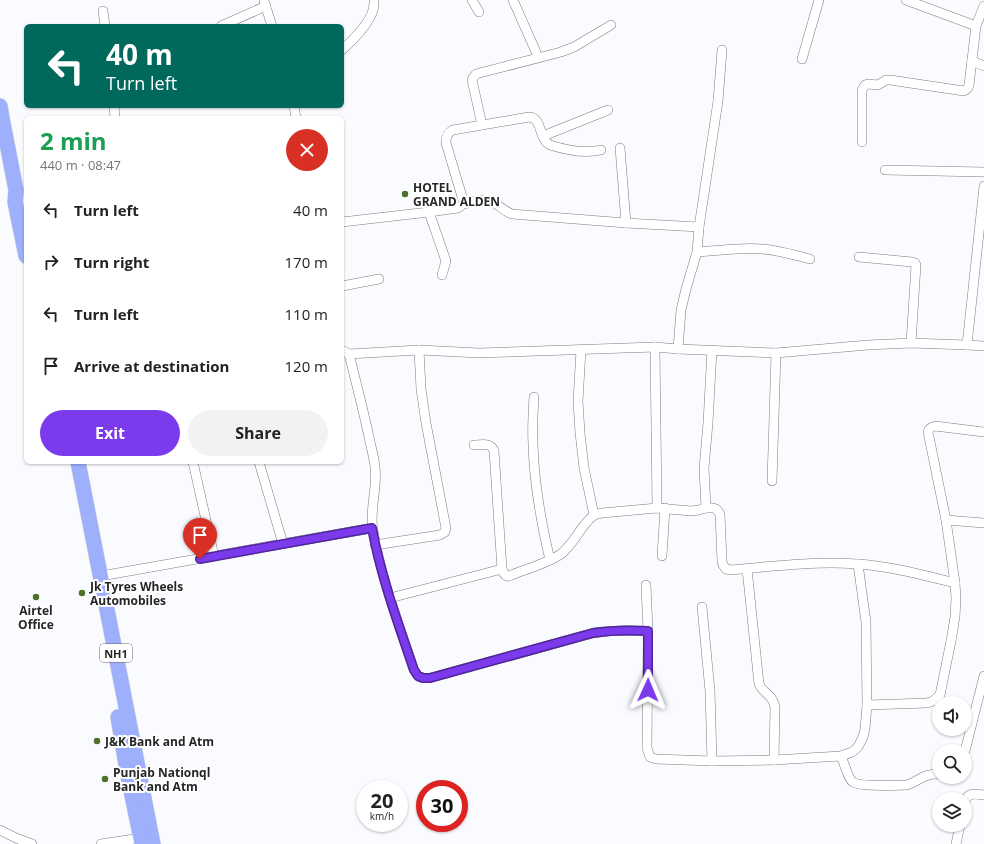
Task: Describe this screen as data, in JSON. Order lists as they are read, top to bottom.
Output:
{
  "streets": {
    "highway": ["NH1"]
  },
  "places": [
    "HOTEL GRAND ALDEN",
    "Jk Tyres Wheels Automobiles",
    "Airtel Office",
    "J&K Bank and Atm",
    "Punjab Nationql Bank and Atm"
  ],
  "page": {
    "turn": ["40 m", "Turn left"],
    "heading": ["2 min", "440 m · 08:47"],
    "list": [
      {
        "name": "Turn left",
        "value": "40 m"
      },
      {
        "name": "Turn right",
        "value": "170 m"
      },
      {
        "name": "Turn left",
        "value": "110 m"
      },
      {
        "name": "Arrive at destination",
        "value": "120 m"
      }
    ],
    "buttons": ["Exit", "Share"],
    "speed": "20 km/h",
    "limit": "30"
  }
}
